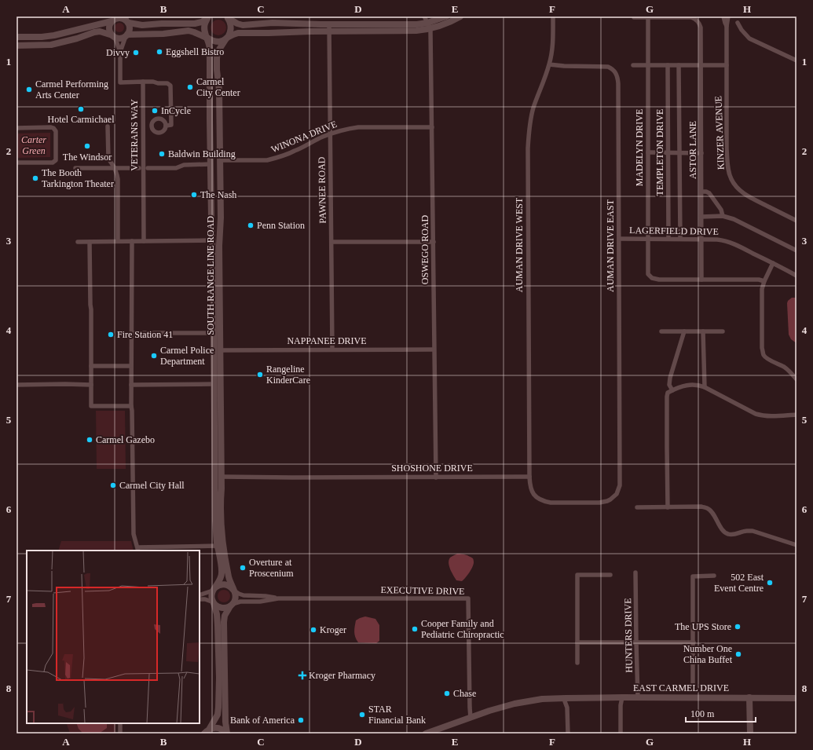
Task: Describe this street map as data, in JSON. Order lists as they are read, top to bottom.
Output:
{
  "streets": {
    "main road": ["SOUTH RANGE LINE ROAD", "EAST CARMEL DRIVE"],
    "street": [
      "KINZER AVENUE",
      "VETERANS WAY",
      "WINONA DRIVE",
      "MADELYN DRIVE",
      "ASTOR LANE",
      "TEMPLETON DRIVE",
      "PAWNEE ROAD",
      "LAGERFIELD DRIVE",
      "AUMAN DRIVE WEST",
      "AUMAN DRIVE EAST",
      "OSWEGO ROAD",
      "NAPPANEE DRIVE",
      "SHOSHONE DRIVE",
      "EXECUTIVE DRIVE",
      "HUNTERS DRIVE"
    ]
  },
  "crossings": [
    ["WINONA DRIVE", "PAWNEE ROAD"],
    ["WINONA DRIVE", "OSWEGO ROAD"],
    ["WINONA DRIVE", "SOUTH RANGE LINE ROAD"],
    ["MADELYN DRIVE", "ASTOR LANE"],
    ["MADELYN DRIVE", "LAGERFIELD DRIVE"],
    ["ASTOR LANE", "LAGERFIELD DRIVE"],
    ["TEMPLETON DRIVE", "LAGERFIELD DRIVE"],
    ["PAWNEE ROAD", "NAPPANEE DRIVE"],
    ["LAGERFIELD DRIVE", "AUMAN DRIVE EAST"],
    ["AUMAN DRIVE WEST", "AUMAN DRIVE EAST"],
    ["AUMAN DRIVE WEST", "SHOSHONE DRIVE"],
    ["AUMAN DRIVE EAST", "SHOSHONE DRIVE"],
    ["OSWEGO ROAD", "NAPPANEE DRIVE"],
    ["OSWEGO ROAD", "SHOSHONE DRIVE"],
    ["SOUTH RANGE LINE ROAD", "NAPPANEE DRIVE"],
    ["SOUTH RANGE LINE ROAD", "SHOSHONE DRIVE"],
    ["SOUTH RANGE LINE ROAD", "EXECUTIVE DRIVE"],
    ["EXECUTIVE DRIVE", "EAST CARMEL DRIVE"],
    ["HUNTERS DRIVE", "EAST CARMEL DRIVE"]
  ],
  "parks": ["Carter Green"],
  "places": {
    "other": [
      "Eggshell Bistro",
      "Divvy",
      "Carmel City Center",
      "Carmel Performing Arts Center",
      "Hotel Carmichael",
      "InCycle",
      "The Windsor",
      "Baldwin Building",
      "The Booth Tarkington Theater",
      "The Nash",
      "Penn Station",
      "Fire Station 41",
      "Carmel Police Department",
      "Rangeline KinderCare",
      "Carmel Gazebo",
      "Carmel City Hall",
      "Overture at Proscenium",
      "502 East Event Centre",
      "The UPS Store",
      "Cooper Family and Pediatric Chiropractic",
      "Kroger",
      "Number One China Buffet",
      "Chase",
      "STAR Financial Bank",
      "Bank of America"
    ],
    "health": ["Kroger Pharmacy"]
  },
  "scale_bar": "100 m",
  "grid": {
    "columns": [
      "A",
      "B",
      "C",
      "D",
      "E",
      "F",
      "G",
      "H"
    ],
    "rows": [
      "1",
      "2",
      "3",
      "4",
      "5",
      "6",
      "7",
      "8"
    ]
  }
}
